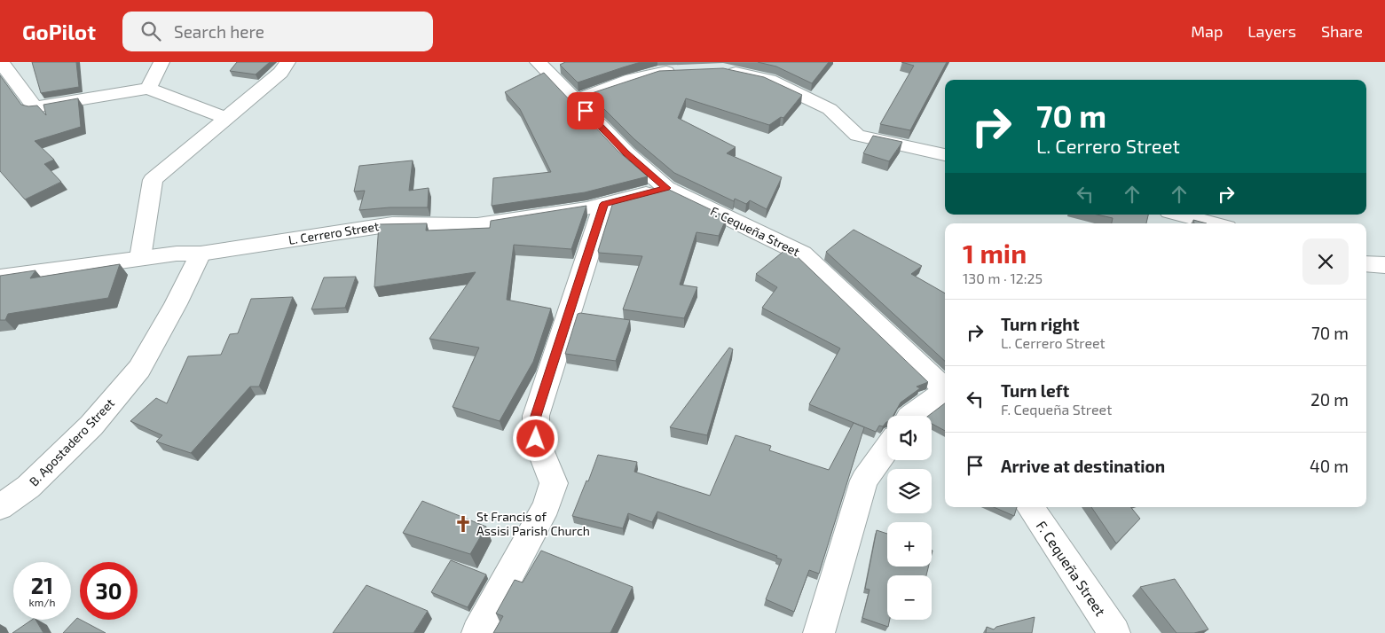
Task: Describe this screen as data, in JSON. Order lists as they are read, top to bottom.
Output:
{
  "streets": {
    "street": ["F. Cequeña Street", "L. Cerrero Street", "B. Apostadero Street"]
  },
  "crossings": [
    ["F. Cequeña Street", "L. Cerrero Street"],
    ["L. Cerrero Street", "B. Apostadero Street"]
  ],
  "places": {
    "church": ["St Francis of Assisi Parish Church"]
  },
  "page": {
    "header": "GoPilot",
    "search": "Search here",
    "nav": ["Map", "Layers", "Share"],
    "turn": ["70 m", "L. Cerrero Street"],
    "heading": ["1 min", "130 m · 12:25"],
    "list": [
      {
        "name": "Turn right",
        "note": "L. Cerrero Street",
        "value": "70 m"
      },
      {
        "name": "Turn left",
        "note": "F. Cequeña Street",
        "value": "20 m"
      },
      {
        "name": "Arrive at destination",
        "value": "40 m"
      }
    ],
    "map_buttons": ["+", "−"],
    "speed": "21 km/h",
    "limit": "30"
  }
}
